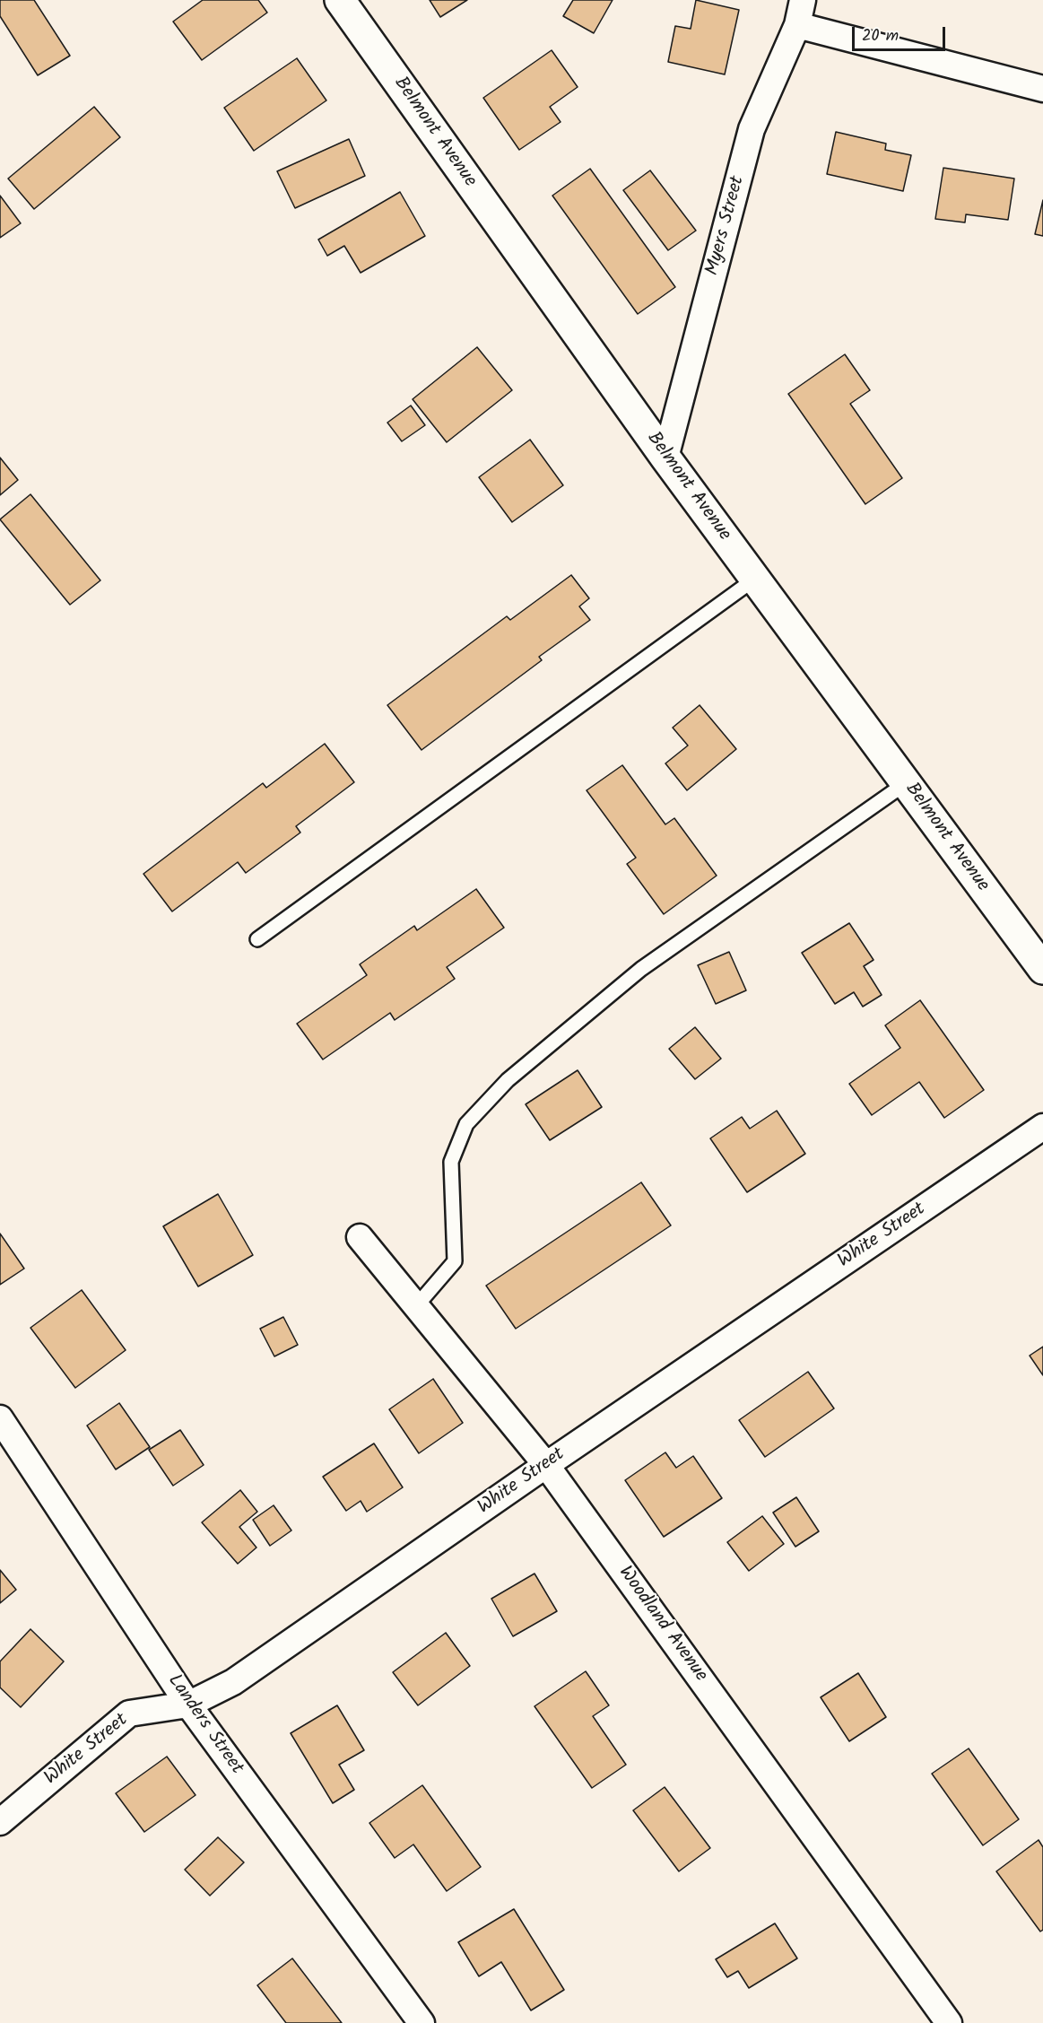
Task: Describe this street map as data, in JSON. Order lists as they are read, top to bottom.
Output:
{
  "streets": {
    "main road": ["Belmont Avenue"],
    "street": [
      "Myers Street",
      "White Street",
      "Woodland Avenue",
      "Landers Street"
    ]
  },
  "crossings": [
    ["Belmont Avenue", "Myers Street"],
    ["White Street", "Woodland Avenue"],
    ["White Street", "Landers Street"]
  ],
  "scale_bar": "20 m"
}
